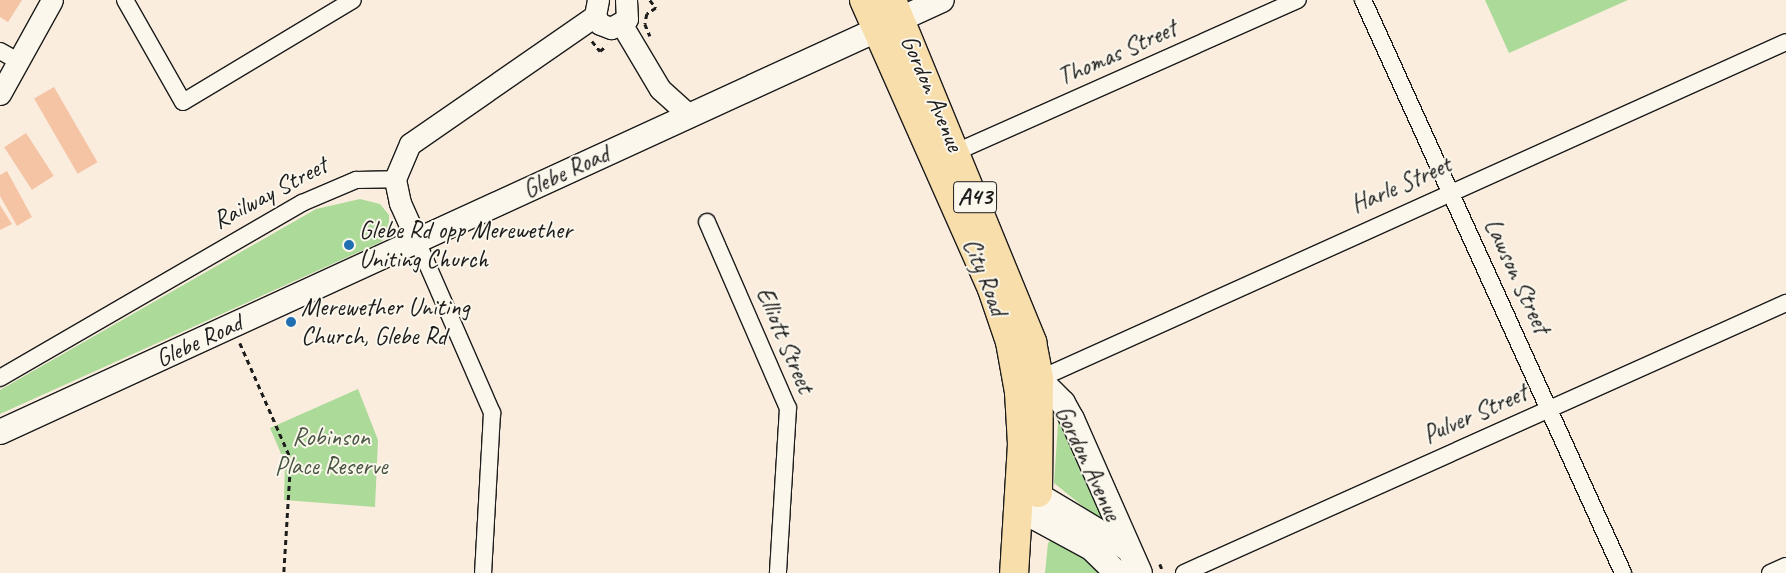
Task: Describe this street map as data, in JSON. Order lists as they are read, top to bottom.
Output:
{
  "streets": {
    "highway": ["Gordon Avenue", "A43", "City Road"],
    "main road": ["Glebe Road"],
    "street": [
      "Thomas Street",
      "Harle Street",
      "Railway Street",
      "Lawson Street",
      "Elliott Street",
      "Pulver Street"
    ]
  },
  "crossings": [
    ["Thomas Street", "Gordon Avenue"],
    ["Gordon Avenue", "Glebe Road"],
    ["Gordon Avenue", "Harle Street"],
    ["Gordon Avenue", "A43"],
    ["Gordon Avenue", "City Road"],
    ["Glebe Road", "City Road"],
    ["Harle Street", "A43"],
    ["Harle Street", "Lawson Street"],
    ["A43", "City Road"],
    ["Lawson Street", "Pulver Street"]
  ],
  "parks": ["Robinson Place Reserve"],
  "places": ["Glebe Rd opp Merewether Uniting Church", "Merewether Uniting Church, Glebe Rd"]
}
